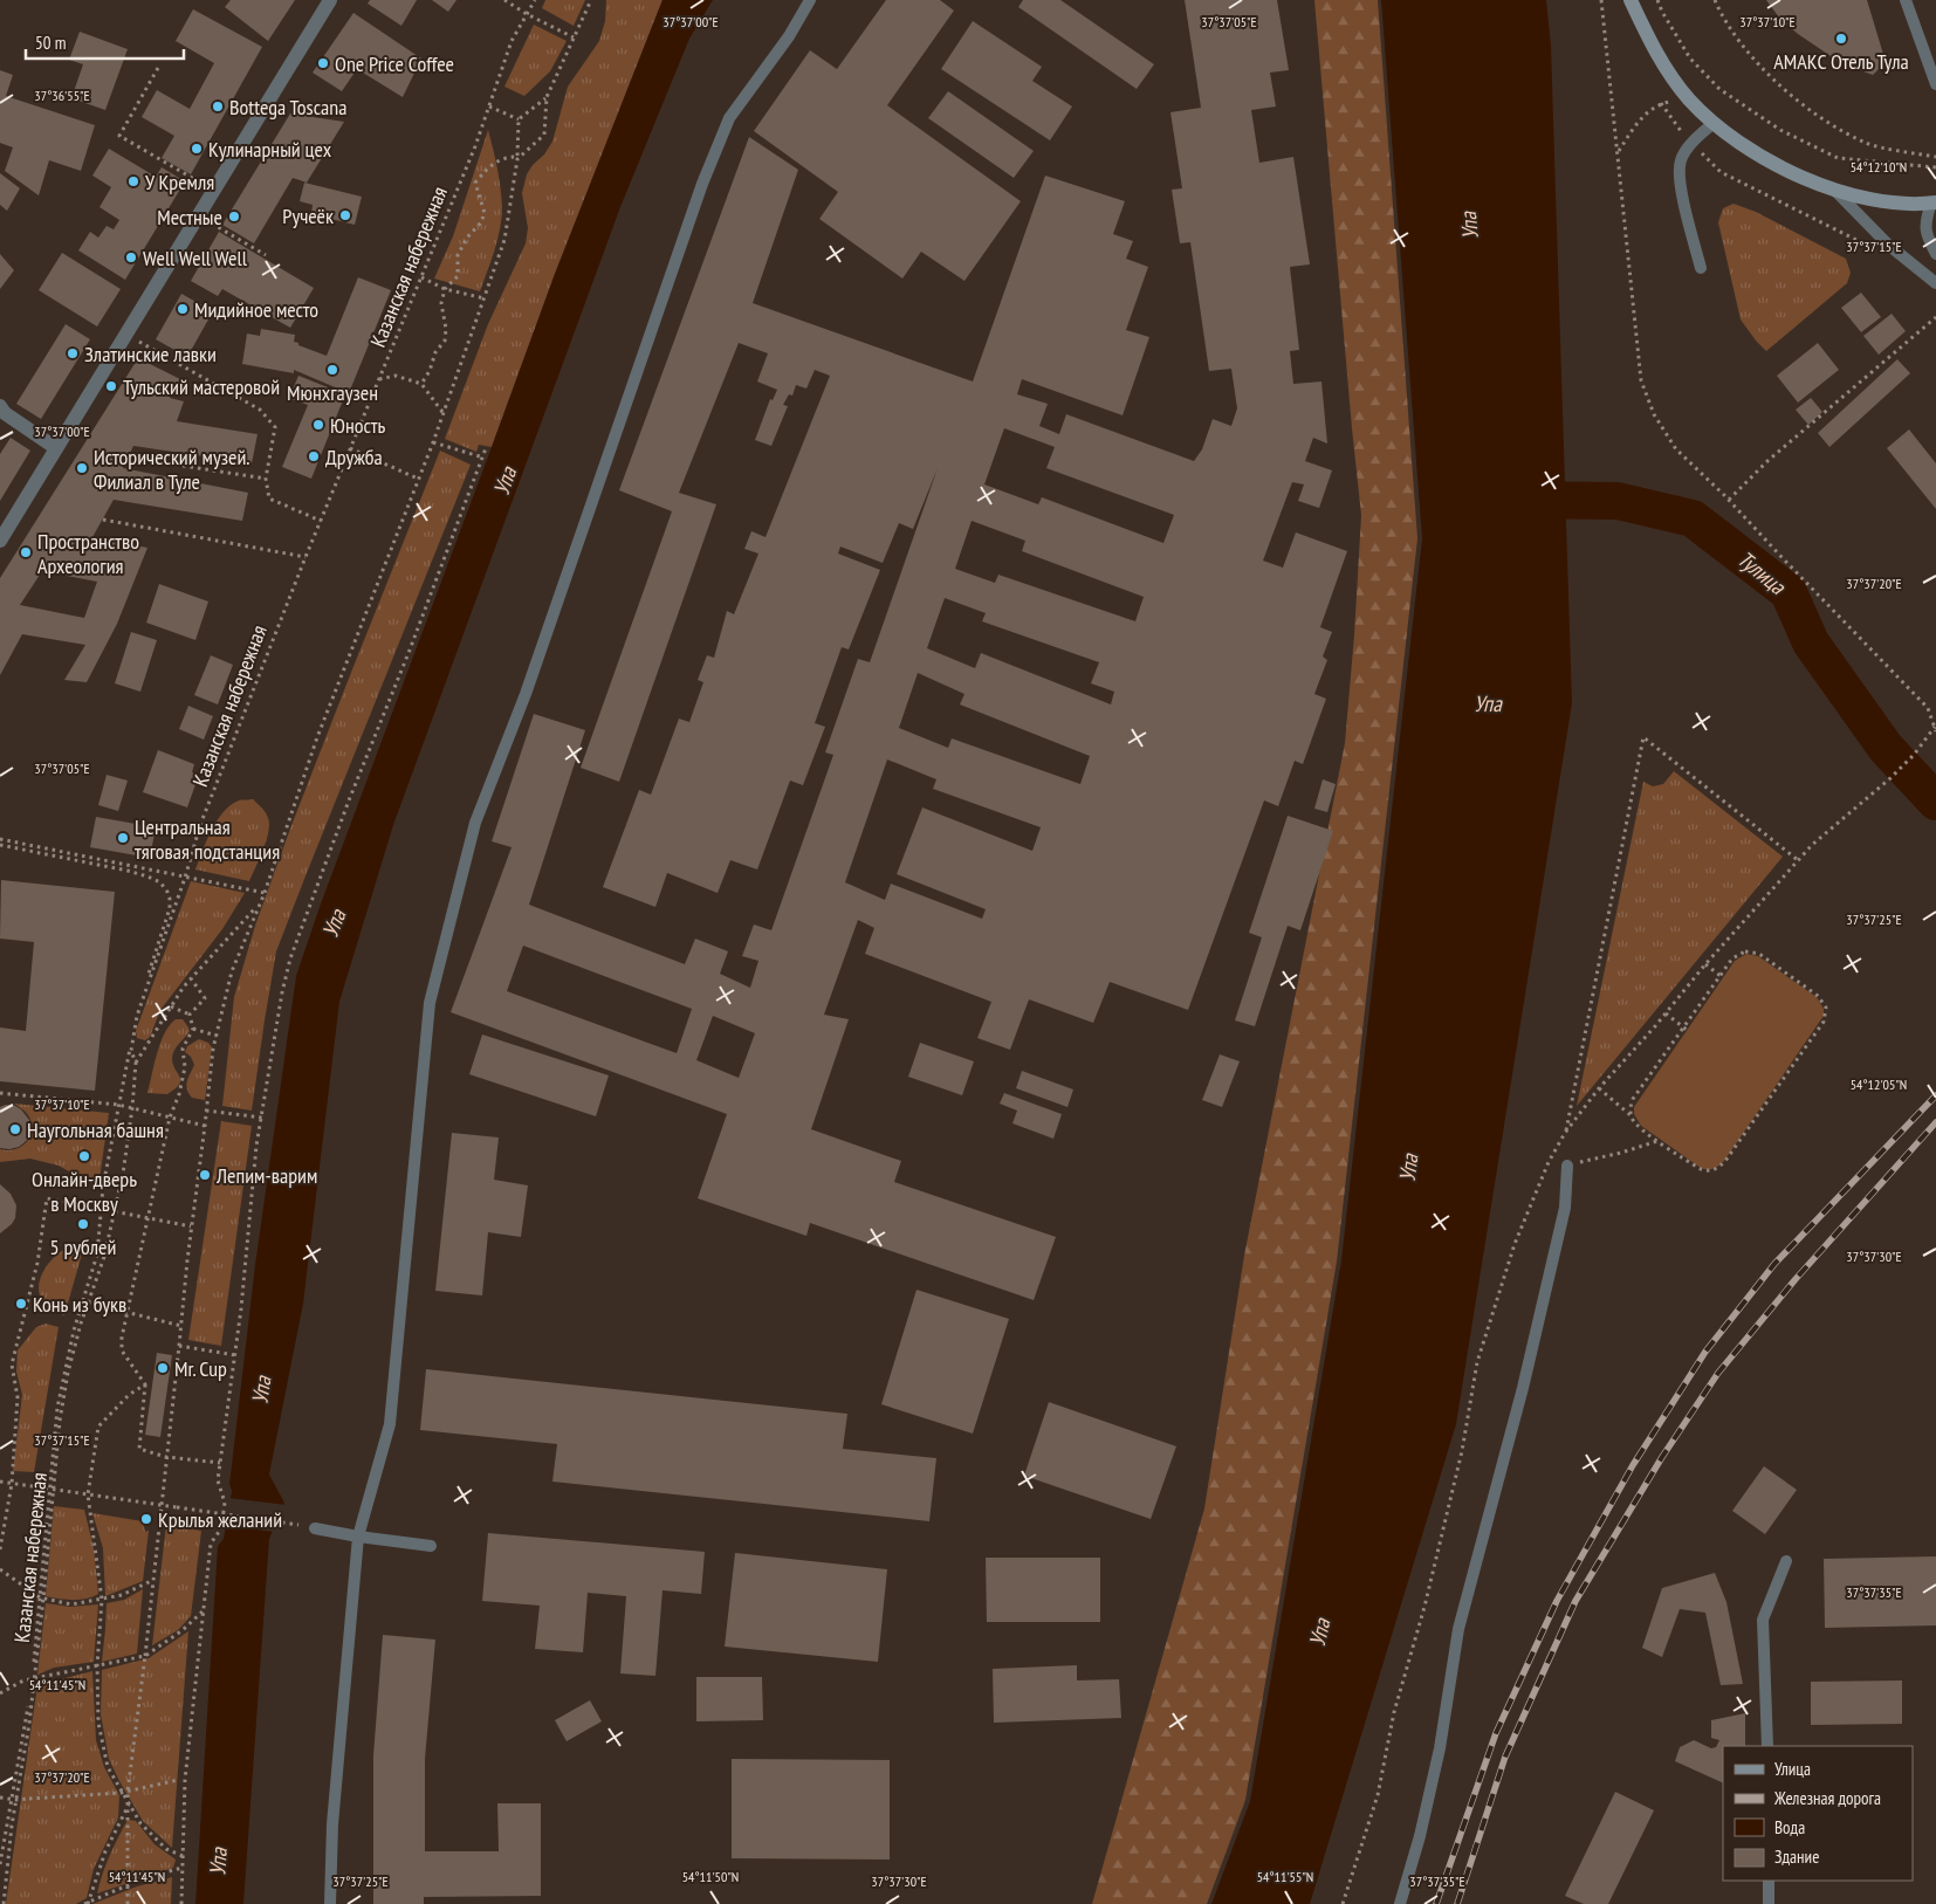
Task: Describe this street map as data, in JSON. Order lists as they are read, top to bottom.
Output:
{
  "streets": {
    "path": ["Казанская набережная"]
  },
  "water": ["Упа", "Тулица"],
  "places": [
    "АМАКС Отель Тула",
    "One Price Coffee",
    "Bottega Toscana",
    "Кулинарный цех",
    "У Кремля",
    "Ручеёк",
    "Местные",
    "Well Well Well",
    "Мидийное место",
    "Златинские лавки",
    "Мюнхгаузен",
    "Тульский мастеровой",
    "Юность",
    "Дружба",
    "Исторический музей. Филиал в Туле",
    "Пространство Археология",
    "Центральная тяговая подстанция",
    "Наугольная башня",
    "Онлайн-дверь в Москву",
    "Лепим-варим",
    "5 рублей",
    "Конь из букв",
    "Mr. Cup",
    "Крылья желаний"
  ],
  "legend": [
    "Улица",
    "Железная дорога",
    "Вода",
    "Здание"
  ],
  "scale_bar": "50 m",
  "coordinates": [
    "37°37'00\"E",
    "37°37'05\"E",
    "37°37'10\"E",
    "37°36'55\"E",
    "54°12'10\"N",
    "37°37'15\"E",
    "37°37'20\"E",
    "37°37'25\"E",
    "54°12'05\"N",
    "37°37'30\"E",
    "37°37'35\"E",
    "54°11'45\"N",
    "54°11'50\"N",
    "54°11'55\"N"
  ]
}
